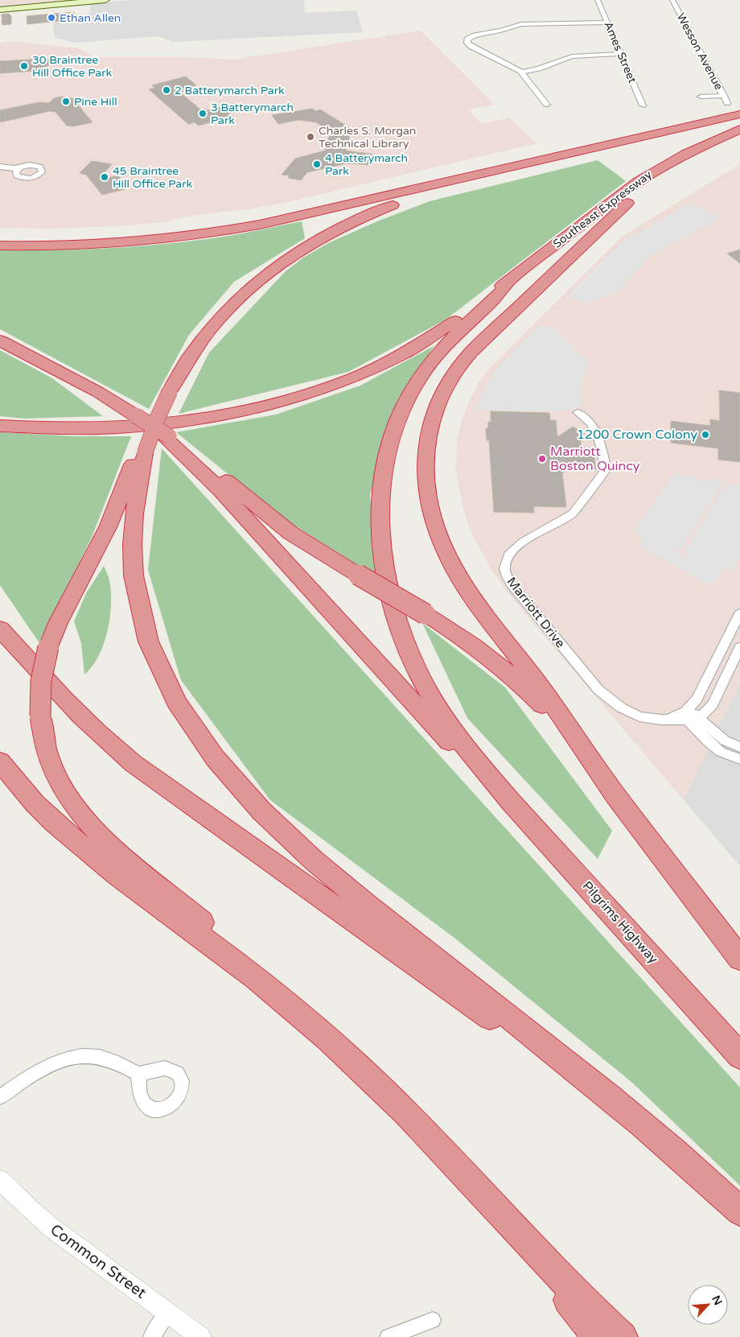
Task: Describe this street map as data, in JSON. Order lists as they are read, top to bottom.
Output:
{
  "streets": {
    "highway": ["Southeast Expressway", "Pilgrims Highway"],
    "street": [
      "Wesson Avenue",
      "Ames Street",
      "Marriott Drive",
      "Common Street"
    ]
  },
  "places": [
    "Ethan Allen",
    "30 Braintree Hill Office Park",
    "2 Batterymarch Park",
    "Pine Hill",
    "3 Batterymarch Park",
    "Charles S. Morgan Technical Library",
    "4 Batterymarch Park",
    "45 Braintree Hill Office Park",
    "1200 Crown Colony",
    "Marriott Boston Quincy"
  ],
  "north": "top right"
}
